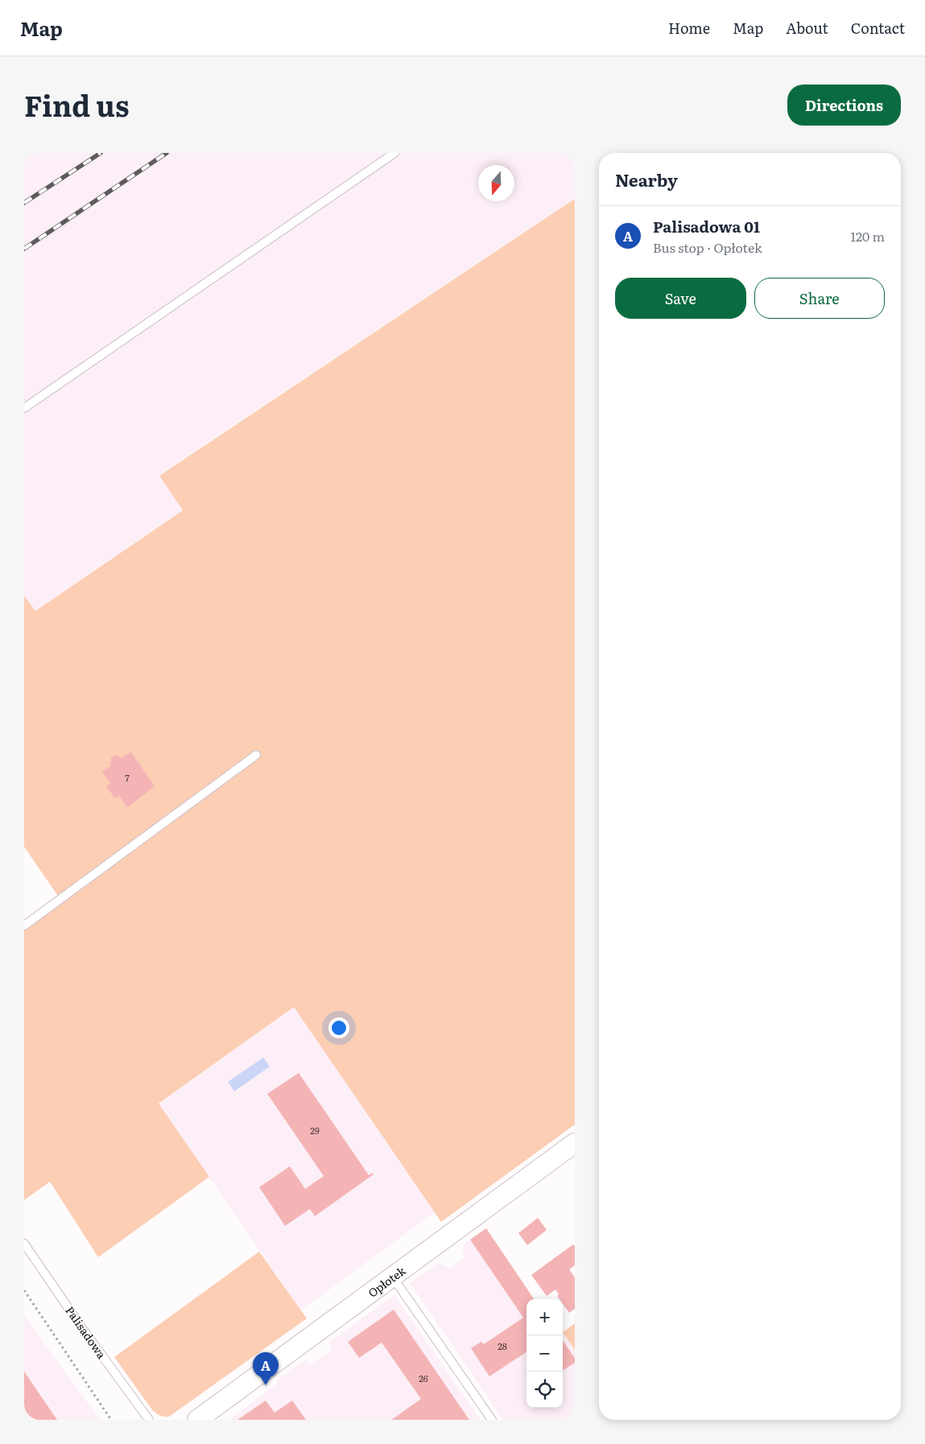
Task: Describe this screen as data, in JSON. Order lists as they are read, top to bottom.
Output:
{
  "streets": {
    "street": ["Opłotek"],
    "lane": ["Palisadowa"]
  },
  "house_numbers": [
    "7",
    "29",
    "28",
    "26"
  ],
  "north": "bottom",
  "page": {
    "header": "Map",
    "nav": [
      "Home",
      "Map",
      "About",
      "Contact"
    ],
    "title": "Find us",
    "buttons": [
      "Directions",
      ["Save", "Share"]
    ],
    "heading": "Nearby",
    "list": [
      {
        "mark": "A",
        "name": "Palisadowa 01",
        "note": "Bus stop · Opłotek",
        "value": "120 m"
      }
    ],
    "map_buttons": ["+", "−"],
    "pins": "A"
  }
}
